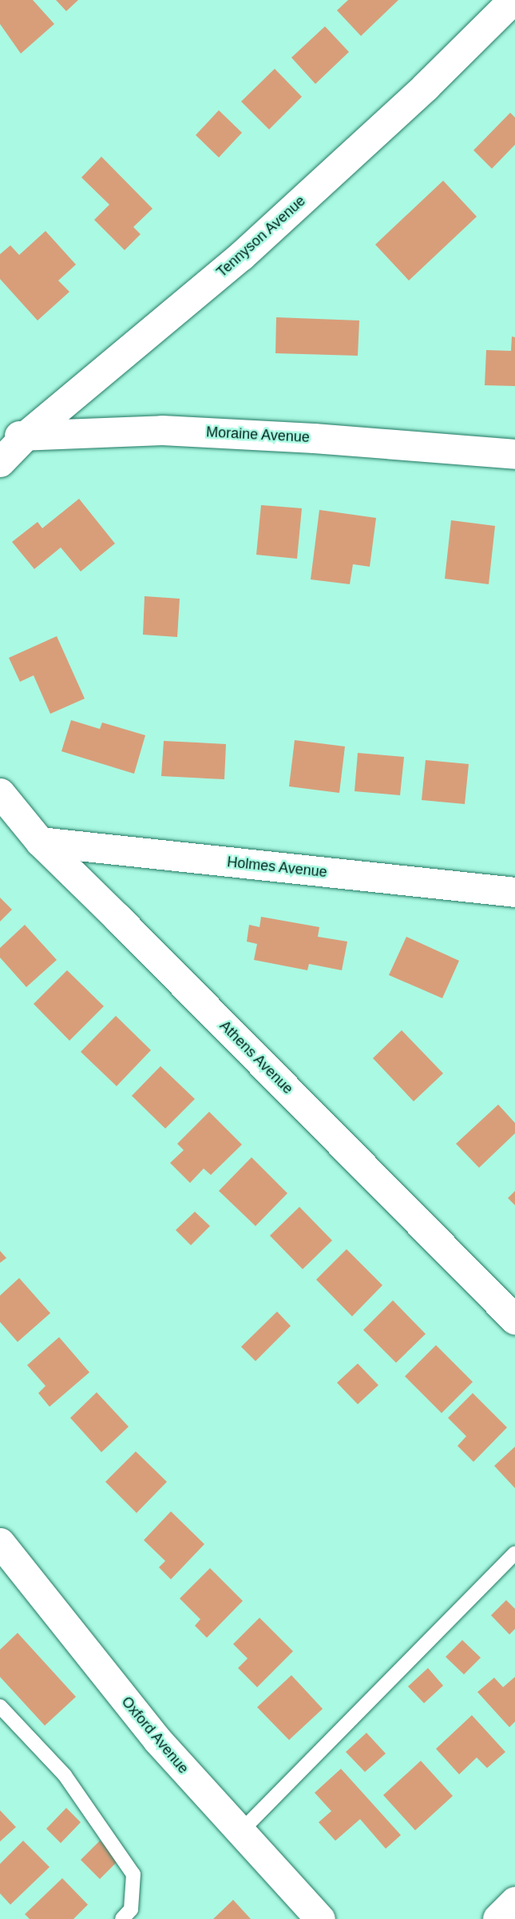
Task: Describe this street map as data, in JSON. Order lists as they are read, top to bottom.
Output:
{
  "streets": {
    "street": [
      "Tennyson Avenue",
      "Moraine Avenue",
      "Holmes Avenue",
      "Athens Avenue",
      "Oxford Avenue"
    ]
  },
  "crossings": [
    ["Tennyson Avenue", "Moraine Avenue"],
    ["Holmes Avenue", "Athens Avenue"]
  ]
}
